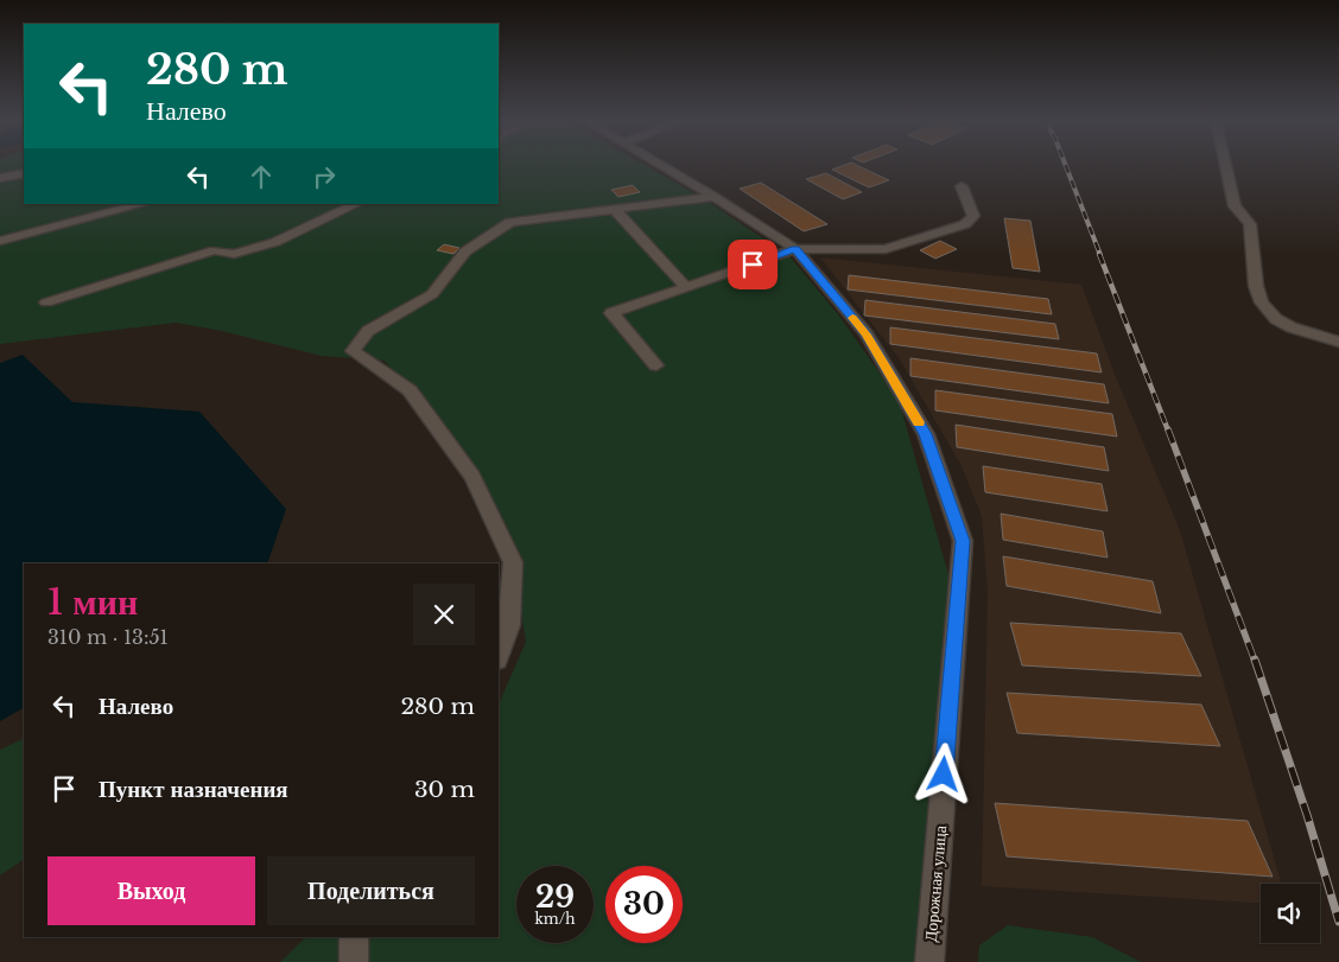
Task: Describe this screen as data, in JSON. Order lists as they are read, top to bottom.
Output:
{
  "streets": {
    "street": ["Дорожная улица"]
  },
  "page": {
    "turn": ["280 m", "Налево"],
    "heading": ["1 мин", "310 m · 13:51"],
    "list": [
      {
        "name": "Налево",
        "value": "280 m"
      },
      {
        "name": "Пункт назначения",
        "value": "30 m"
      }
    ],
    "buttons": ["Выход", "Поделиться"],
    "speed": "29 km/h",
    "limit": "30"
  }
}
